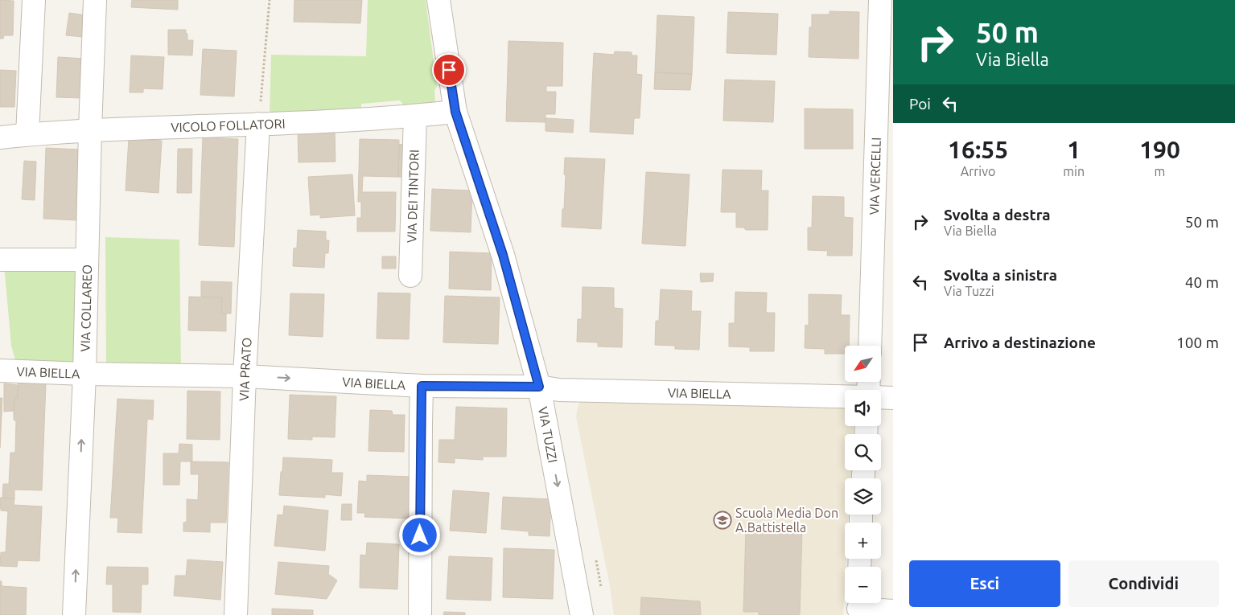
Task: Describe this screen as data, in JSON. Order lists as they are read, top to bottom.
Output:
{
  "streets": {
    "street": [
      "VICOLO FOLLATORI",
      "VIA VERCELLI",
      "VIA DEI TINTORI",
      "VIA COLLAREO",
      "VIA PRATO",
      "VIA BIELLA",
      "VIA TUZZI"
    ]
  },
  "crossings": [
    ["VICOLO FOLLATORI", "VIA DEI TINTORI"],
    ["VICOLO FOLLATORI", "VIA COLLAREO"],
    ["VICOLO FOLLATORI", "VIA PRATO"],
    ["VICOLO FOLLATORI", "VIA TUZZI"],
    ["VIA COLLAREO", "VIA BIELLA"],
    ["VIA PRATO", "VIA BIELLA"],
    ["VIA BIELLA", "VIA TUZZI"]
  ],
  "one_way": ["VIA COLLAREO"],
  "places": {
    "school or university": ["Scuola Media Don A.Battistella"]
  },
  "north": "bottom left",
  "page": {
    "turn": ["50 m", "Via Biella"],
    "then": "Poi",
    "eta": [
      "16:55",
      "Arrivo",
      "1",
      "min",
      "190",
      "m"
    ],
    "list": [
      {
        "name": "Svolta a destra",
        "note": "Via Biella",
        "value": "50 m"
      },
      {
        "name": "Svolta a sinistra",
        "note": "Via Tuzzi",
        "value": "40 m"
      },
      {
        "name": "Arrivo a destinazione",
        "value": "100 m"
      }
    ],
    "map_buttons": ["+", "−"],
    "buttons": ["Esci", "Condividi"]
  }
}
